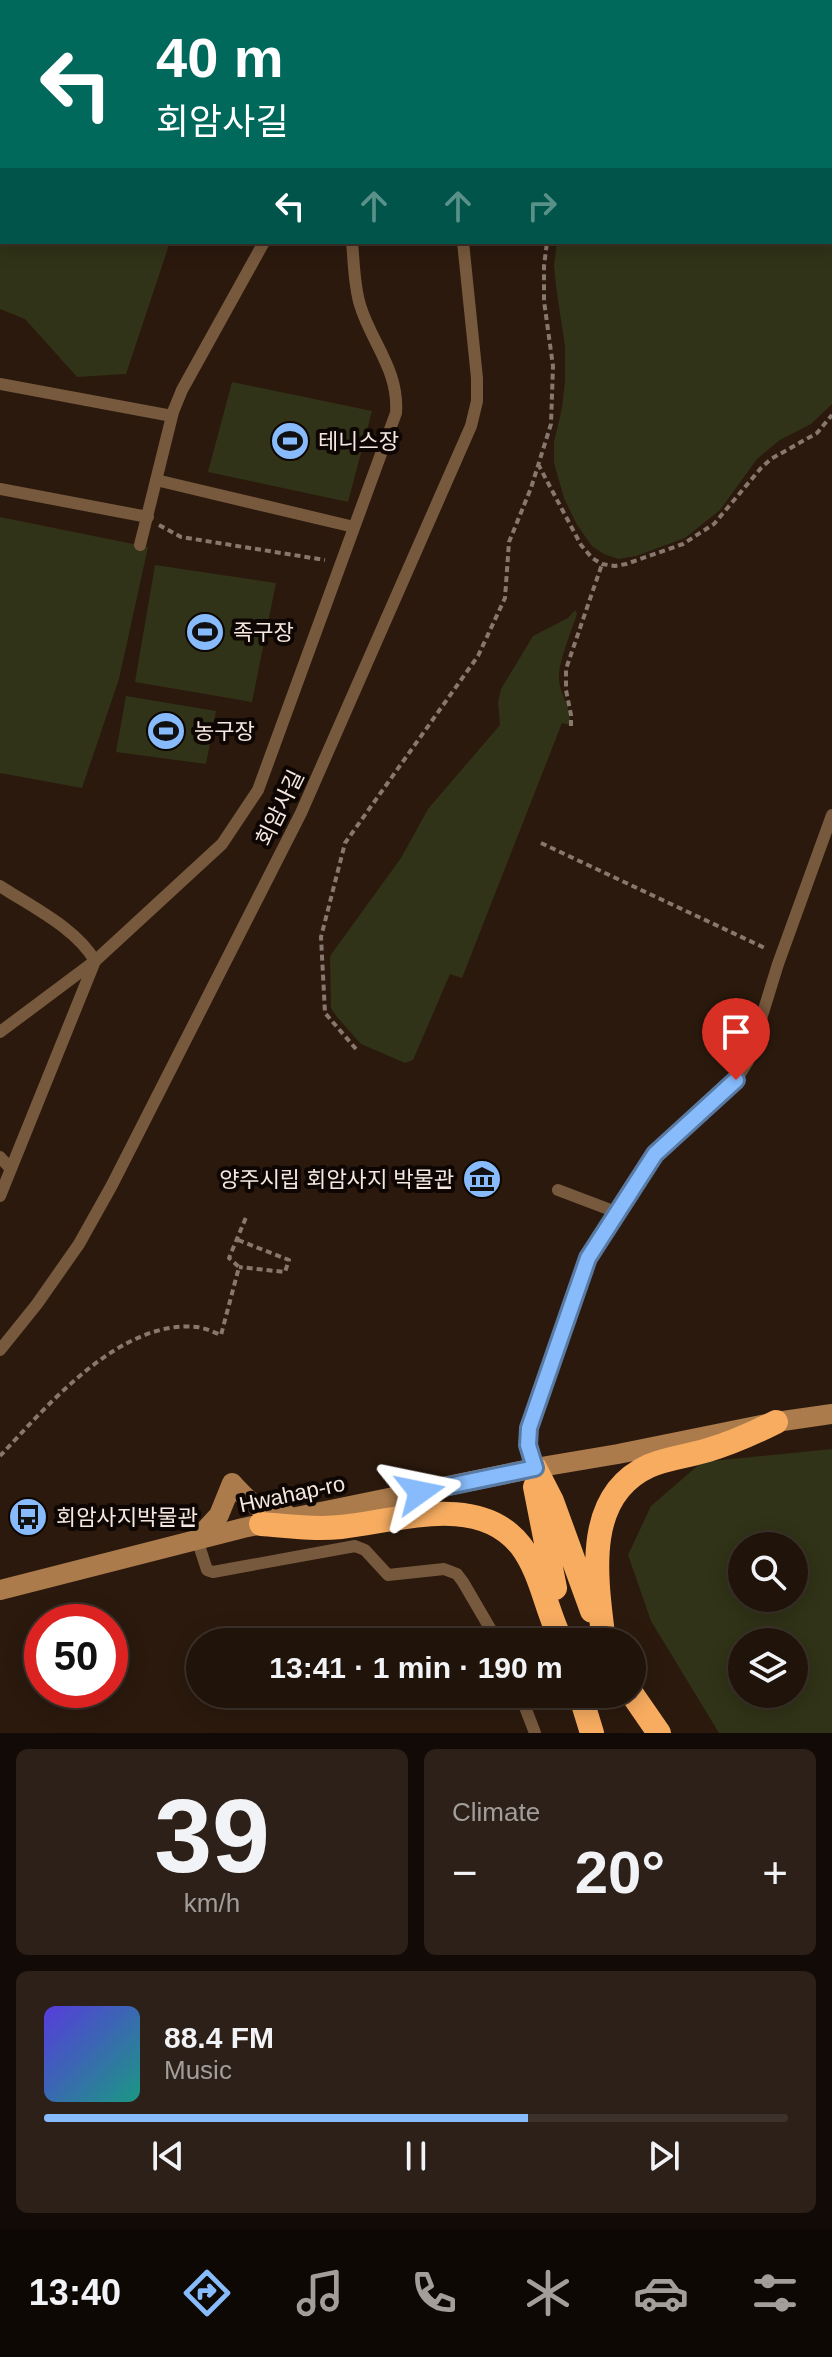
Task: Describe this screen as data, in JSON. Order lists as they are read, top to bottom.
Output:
{
  "streets": {
    "main road": ["Hwahap-ro"],
    "lane": ["회암사길"]
  },
  "places": {
    "sports": ["테니스장", "족구장", "농구장"],
    "museum": ["양주시립 회암사지 박물관"],
    "bus stop": ["회암사지박물관"]
  },
  "page": {
    "turn": ["40 m", "회암사길"],
    "limit": "50",
    "trip": "13:41 · 1 min · 190 m",
    "tile": [
      ["39", "km/h"],
      "Climate"
    ],
    "heat": ["−", "20°", "+"],
    "song": ["88.4 FM", "Music"],
    "tabs": "13:40"
  }
}
